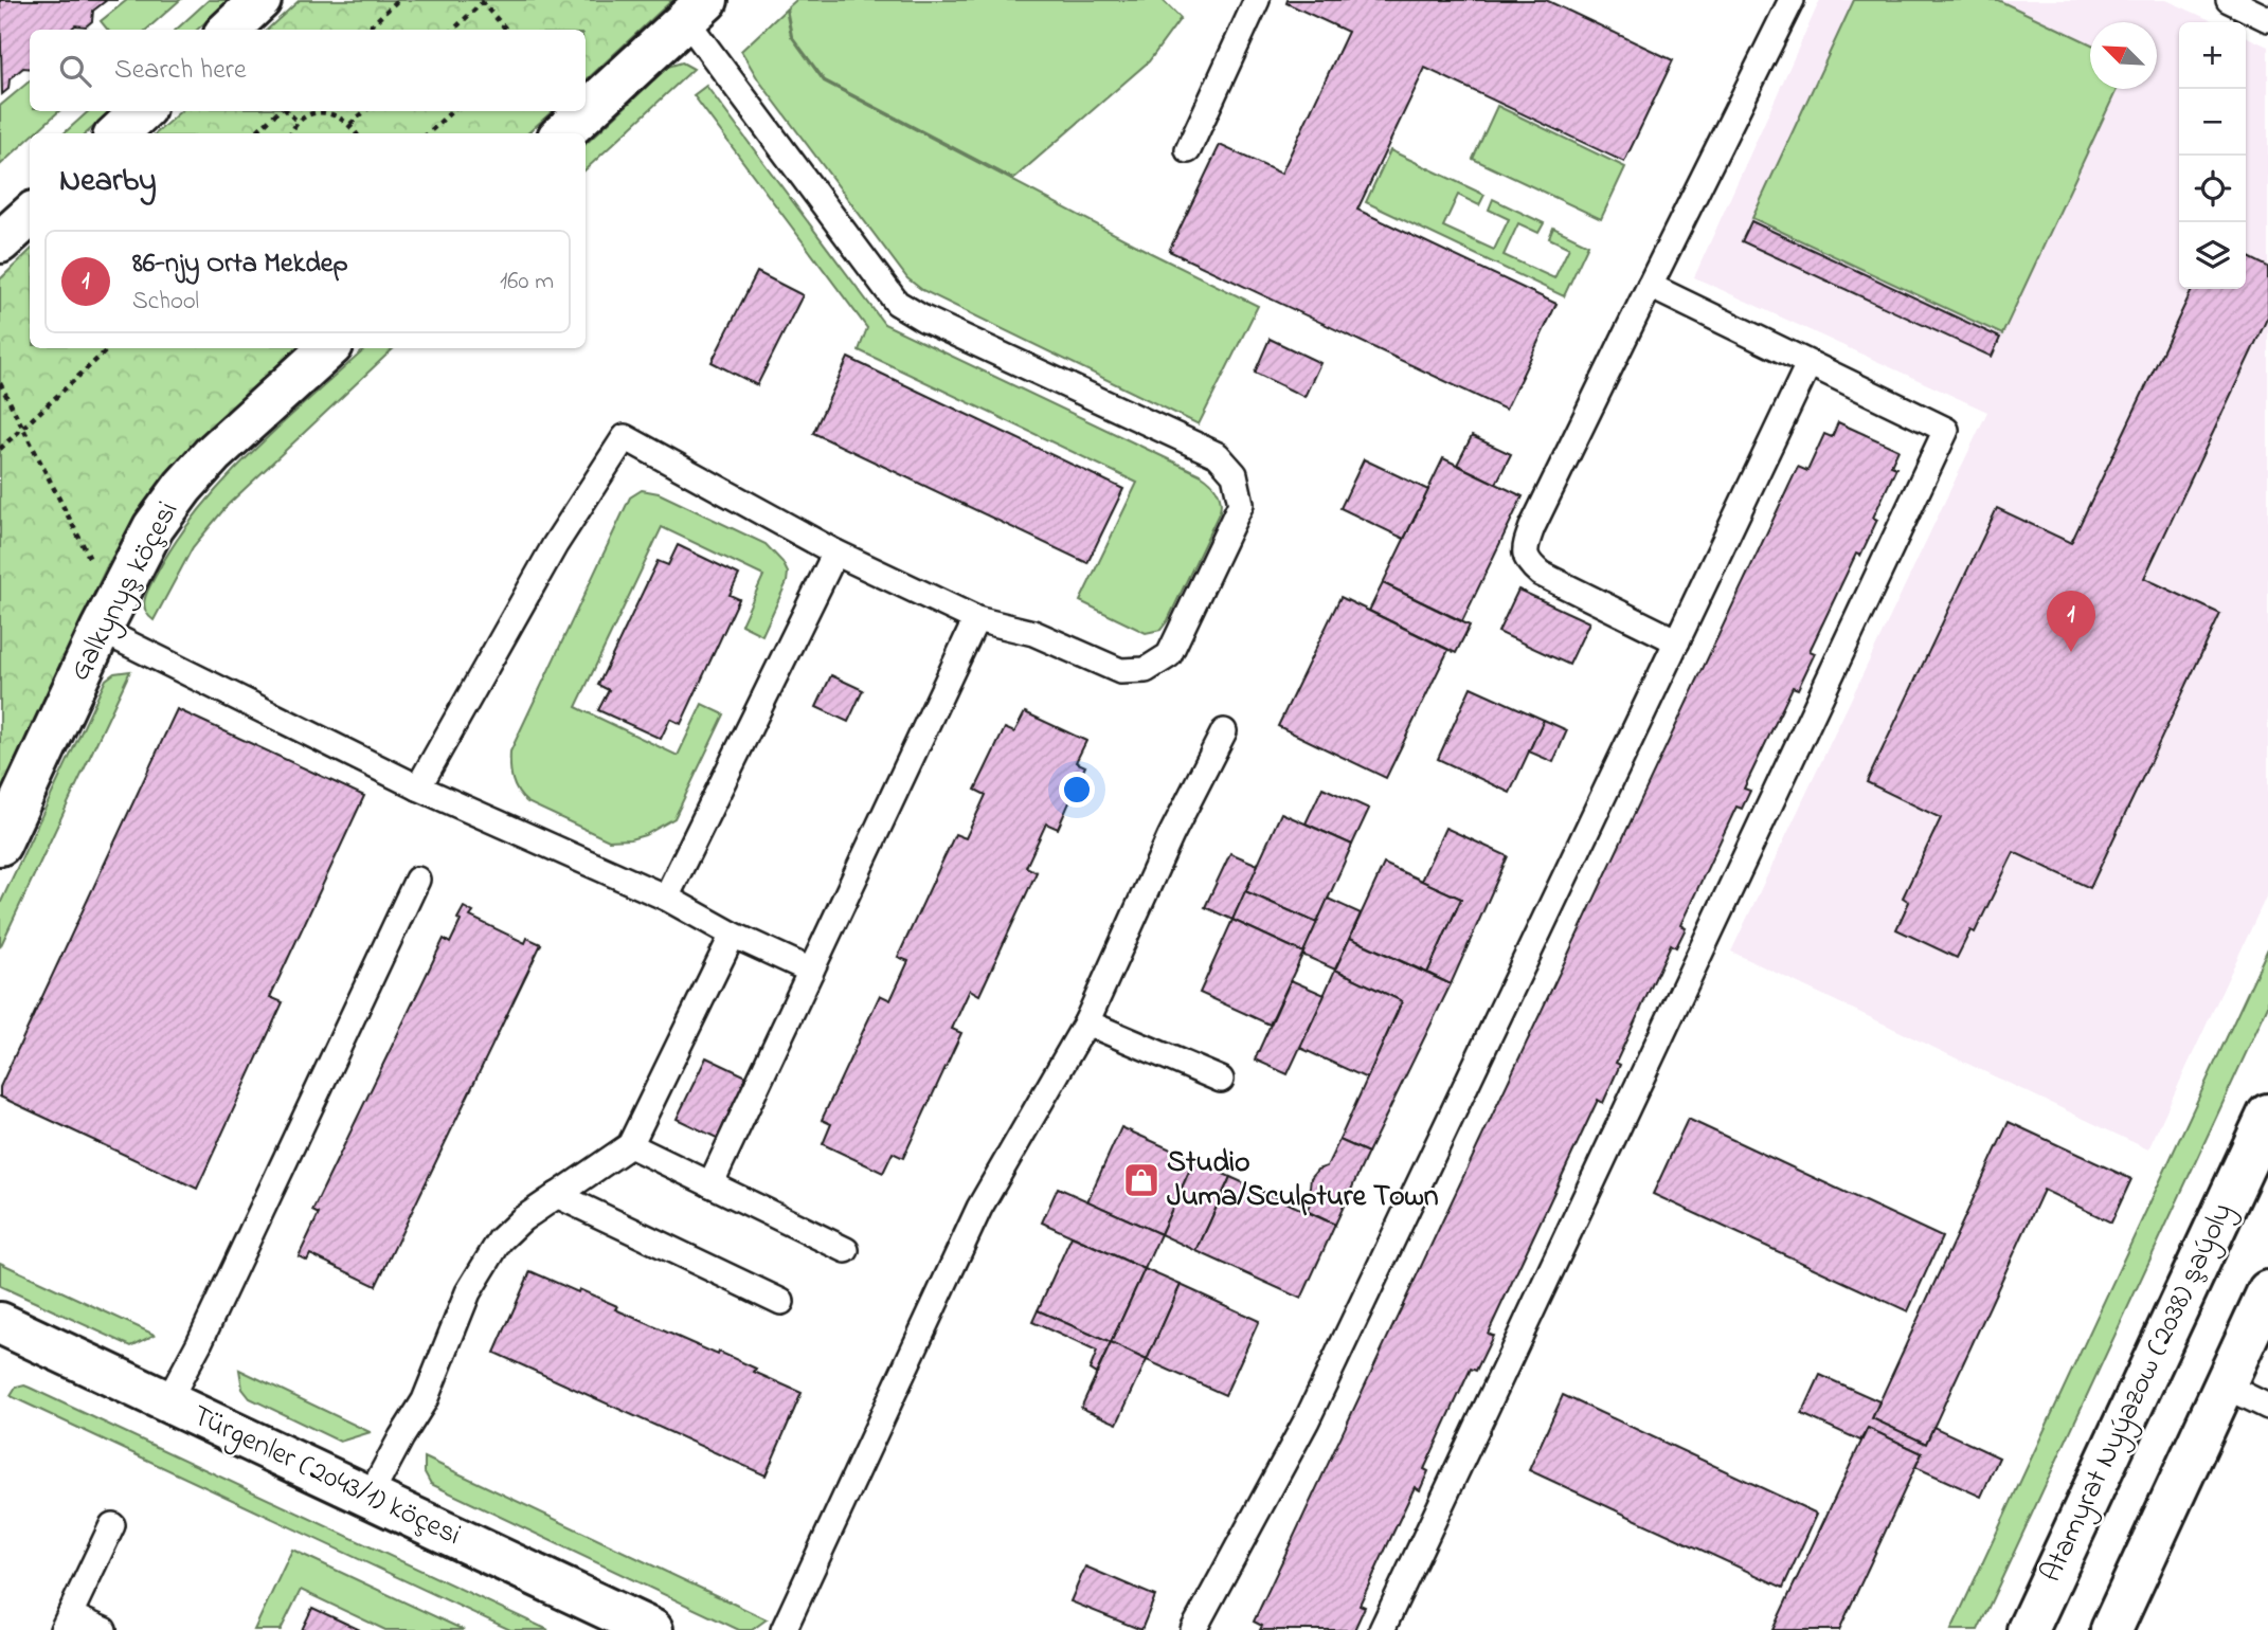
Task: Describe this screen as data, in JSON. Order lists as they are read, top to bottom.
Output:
{
  "streets": {
    "street": ["Galkynyş köçesi", "Atamyrat Nyýazow (2038) şaýoly", "Türgenler (2043/1) köçesi"]
  },
  "places": {
    "shop": ["Studio Juma/Sculpture Town"]
  },
  "north": "top left",
  "page": {
    "map_buttons": ["+", "−"],
    "search": "Search here",
    "heading": "Nearby",
    "list": [
      {
        "mark": "1",
        "name": "86-njy Orta Mekdep",
        "note": "School",
        "value": "160 m"
      }
    ],
    "pins": "1"
  }
}
